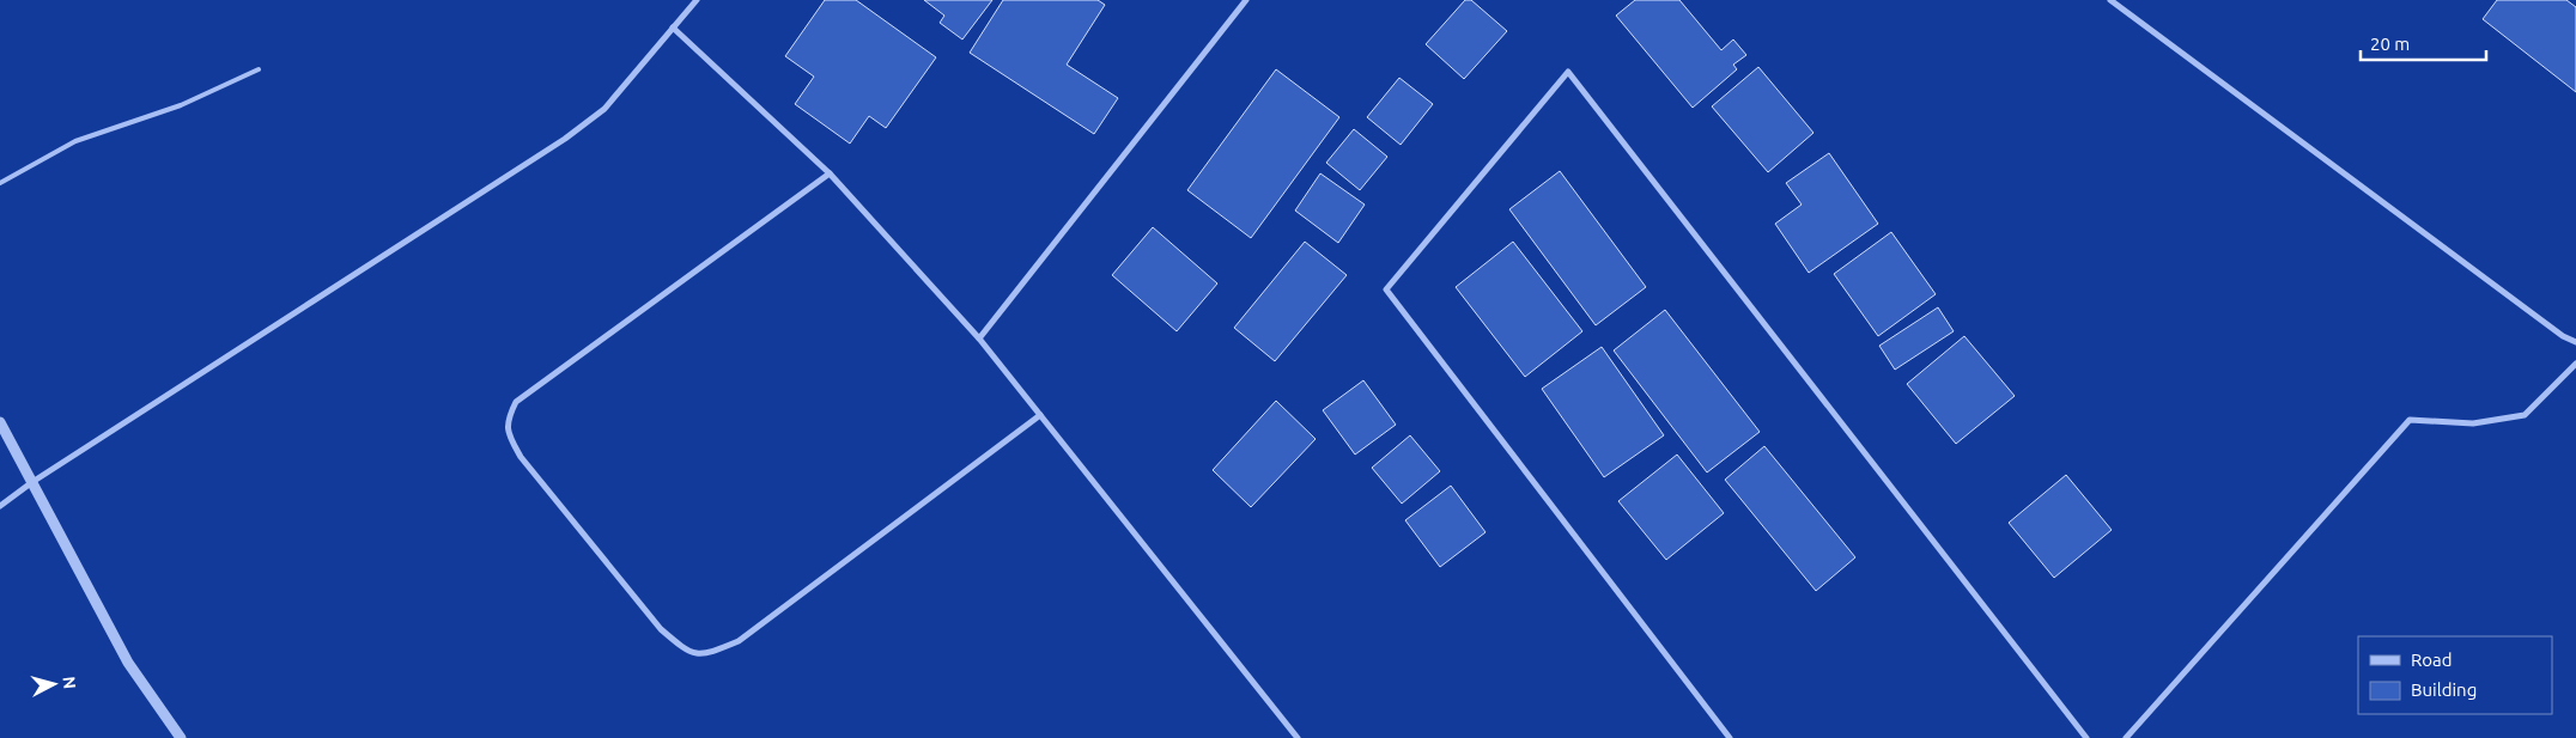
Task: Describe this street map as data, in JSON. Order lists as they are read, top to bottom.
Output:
{
  "legend": ["Road", "Building"],
  "scale_bar": "20 m",
  "north": "right"
}
